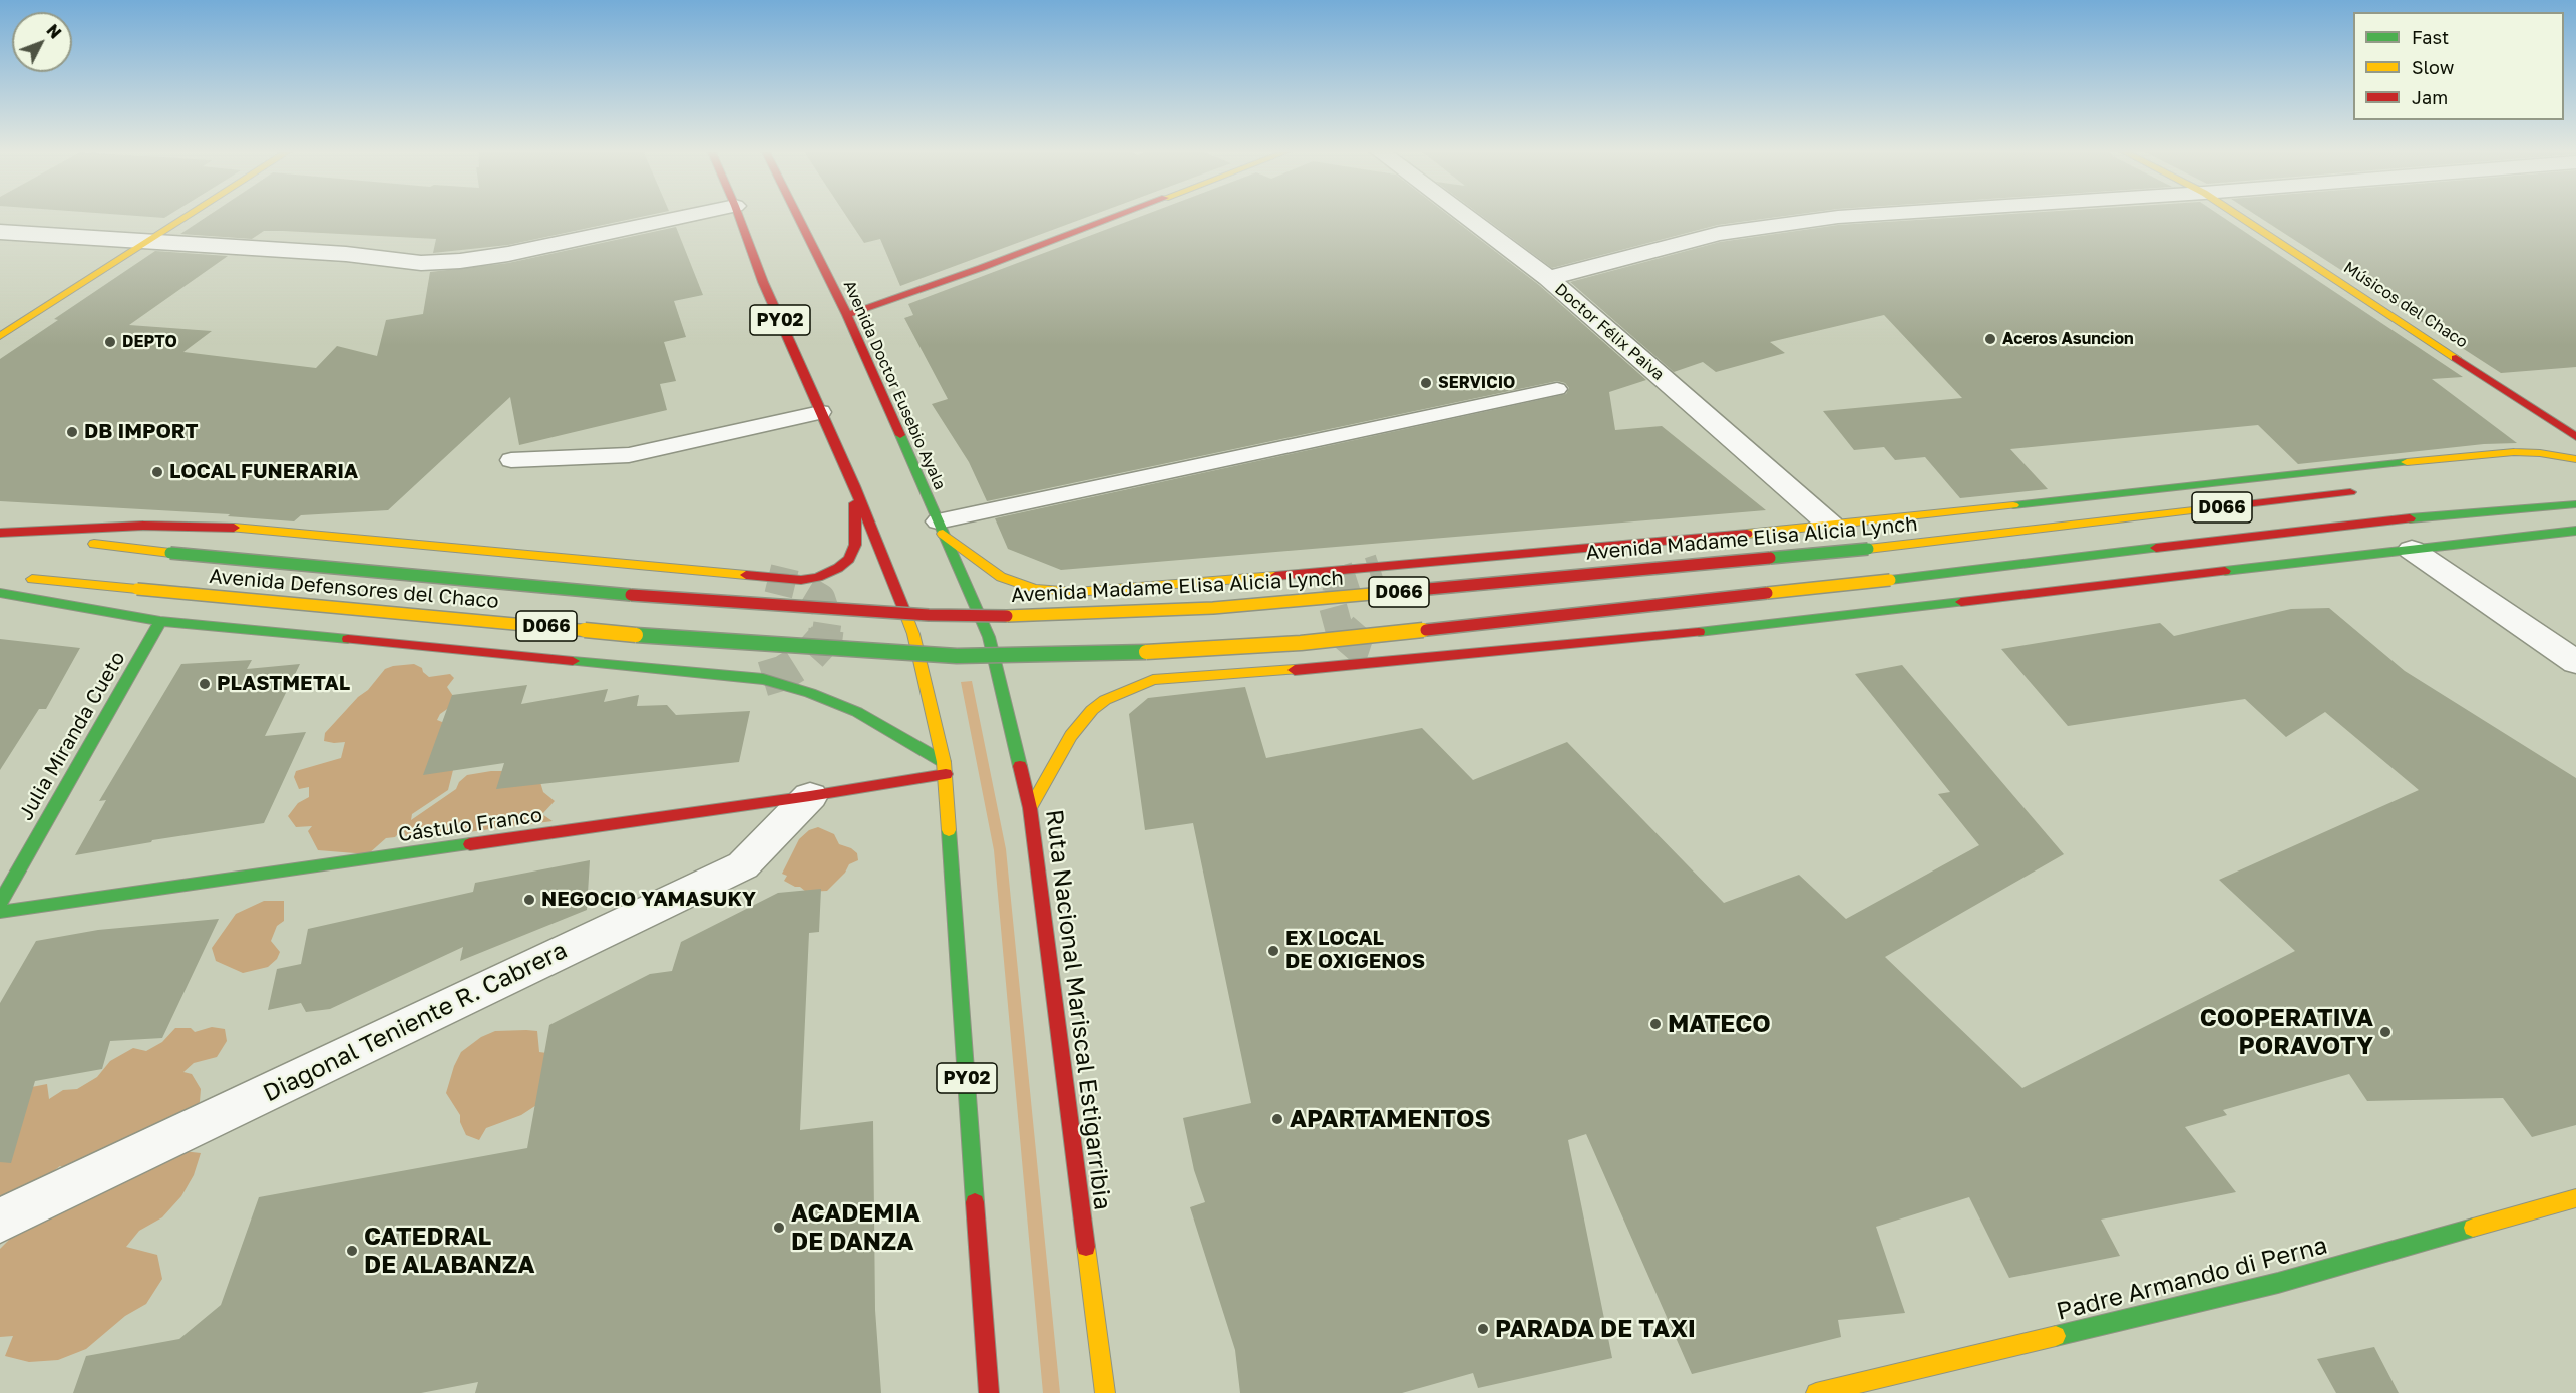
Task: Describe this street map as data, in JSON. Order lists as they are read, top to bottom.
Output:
{
  "streets": {
    "main road": [
      "Músicos del Chaco",
      "PY02",
      "Avenida Doctor Eusebio Ayala",
      "D066",
      "Avenida Madame Elisa Alicia Lynch",
      "Avenida Defensores del Chaco",
      "Julia Miranda Cueto",
      "Cástulo Franco",
      "Ruta Nacional Mariscal Estigarribia",
      "Padre Armando di Perna"
    ],
    "street": ["Doctor Félix Paiva", "Diagonal Teniente R. Cabrera"]
  },
  "crossings": [
    ["PY02", "Cástulo Franco"],
    ["Avenida Doctor Eusebio Ayala", "Ruta Nacional Mariscal Estigarribia"],
    ["Avenida Madame Elisa Alicia Lynch", "Avenida Defensores del Chaco"],
    ["Cástulo Franco", "Diagonal Teniente R. Cabrera"]
  ],
  "places": [
    "Aceros Asuncion",
    "DEPTO",
    "SERVICIO",
    "DB IMPORT",
    "LOCAL FUNERARIA",
    "PLASTMETAL",
    "NEGOCIO YAMASUKY",
    "EX LOCAL DE OXIGENOS",
    "MATECO",
    "COOPERATIVA PORAVOTY",
    "APARTAMENTOS",
    "ACADEMIA DE DANZA",
    "CATEDRAL DE ALABANZA",
    "PARADA DE TAXI"
  ],
  "legend": ["Fast", "Slow", "Jam"],
  "north": "top right"
}
